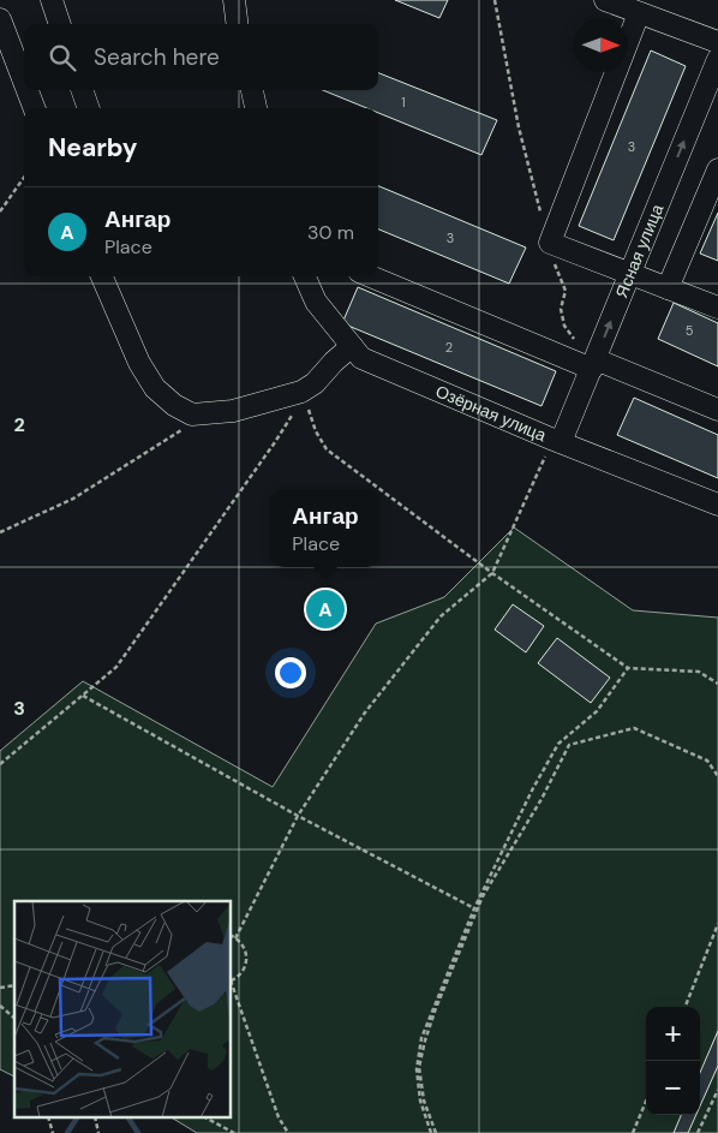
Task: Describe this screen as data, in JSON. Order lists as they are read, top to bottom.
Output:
{
  "streets": {
    "street": ["Ясная улица", "Озёрная улица"]
  },
  "crossings": [
    ["Ясная улица", "Озёрная улица"]
  ],
  "house_numbers": [
    "1",
    "3",
    "3",
    "5",
    "2"
  ],
  "north": "right",
  "page": {
    "search": "Search here",
    "heading": "Nearby",
    "list": [
      {
        "mark": "A",
        "name": "Ангар",
        "note": "Place",
        "value": "30 m"
      }
    ],
    "popup": ["Ангар", "Place"],
    "pins": "A",
    "map_buttons": ["+", "−"]
  },
  "grid": {
    "rows": ["2", "3"]
  }
}
